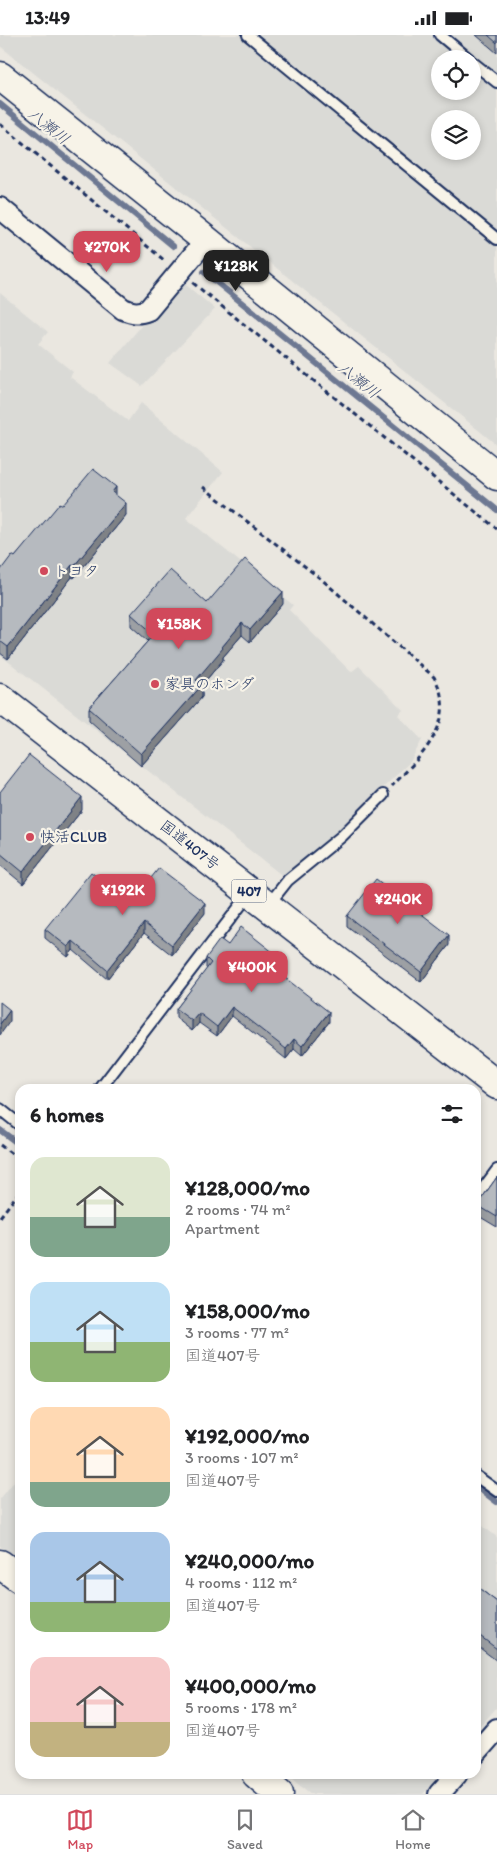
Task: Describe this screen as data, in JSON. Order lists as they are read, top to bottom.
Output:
{
  "streets": {
    "main road": ["国道407号", "407"]
  },
  "water": ["八瀬川"],
  "places": ["トヨタ", "家具のホンダ", "快活CLUB"],
  "page": {
    "status": "13:49",
    "price": [
      "¥270K",
      "¥128K",
      "¥158K",
      "¥192K",
      "¥240K",
      "¥400K"
    ],
    "heading": "6 homes",
    "list": [
      {
        "name": "¥128,000/mo",
        "note": "2 rooms · 74 m² · Apartment"
      },
      {
        "name": "¥158,000/mo",
        "note": "3 rooms · 77 m² · 国道407号"
      },
      {
        "name": "¥192,000/mo",
        "note": "3 rooms · 107 m² · 国道407号"
      },
      {
        "name": "¥240,000/mo",
        "note": "4 rooms · 112 m² · 国道407号"
      },
      {
        "name": "¥400,000/mo",
        "note": "5 rooms · 178 m² · 国道407号"
      }
    ],
    "tabs": ["Map", "Saved", "Home"]
  }
}
